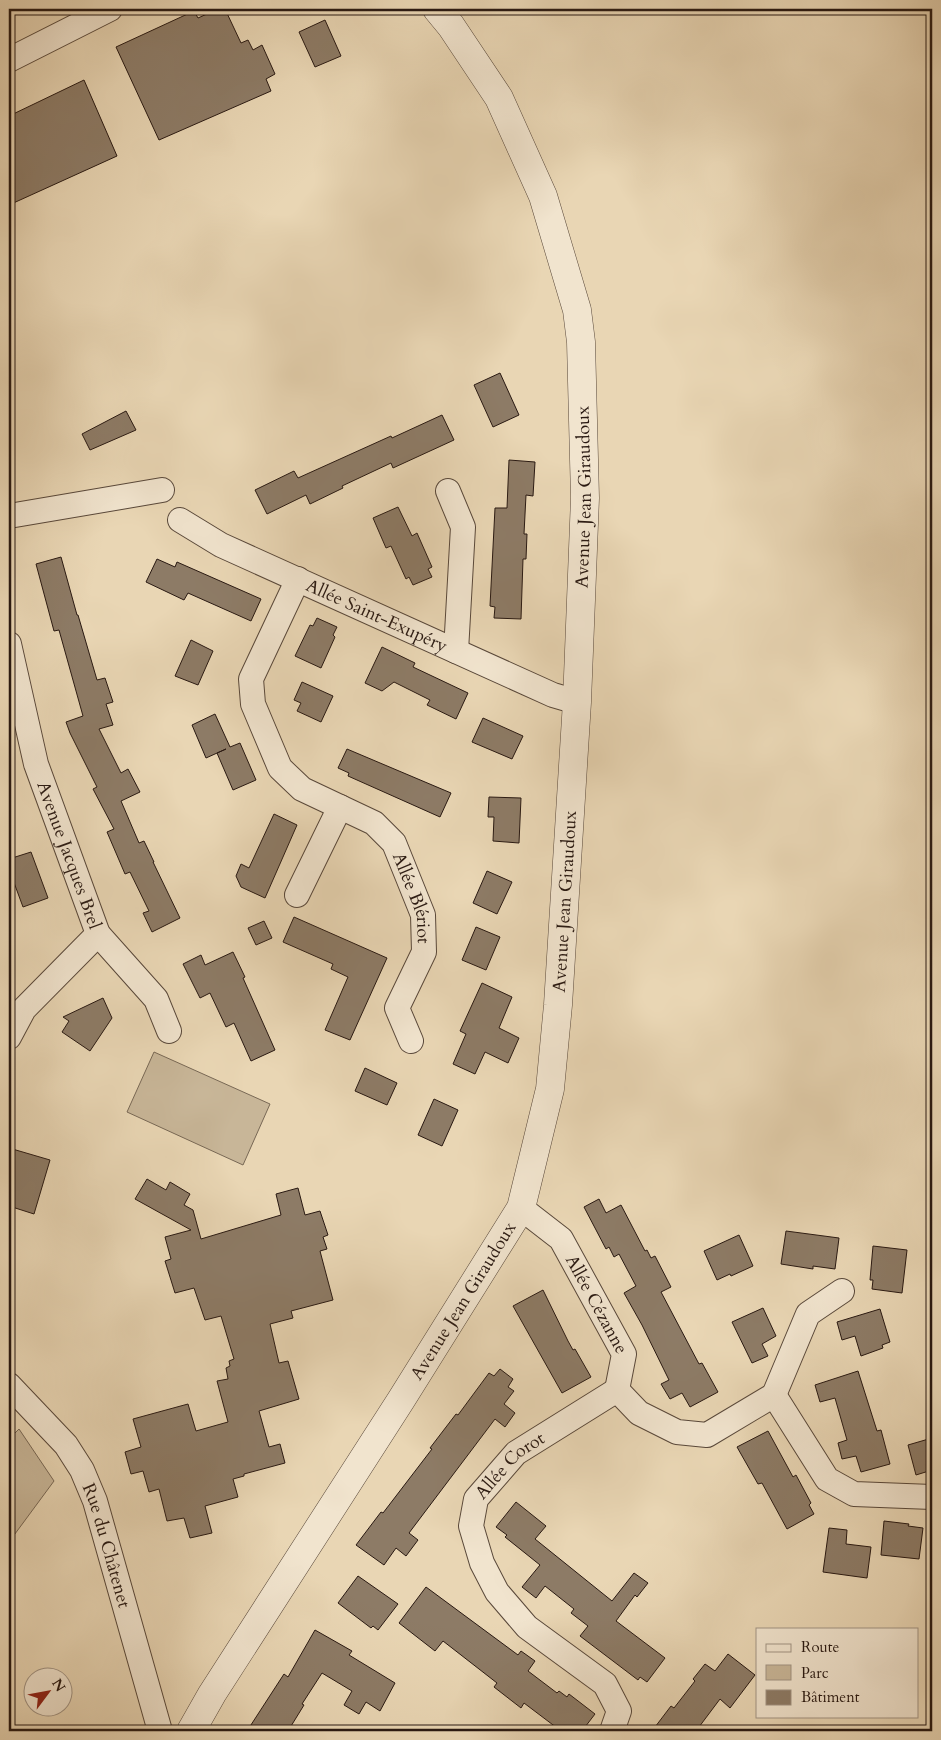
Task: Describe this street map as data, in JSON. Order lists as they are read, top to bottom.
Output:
{
  "streets": {
    "street": [
      "Avenue Jean Giraudoux",
      "Allée Saint-Exupéry",
      "Avenue Jacques Brel",
      "Allée Blériot",
      "Allée Cézanne",
      "Allée Corot",
      "Rue du Châtenet"
    ]
  },
  "crossings": [
    ["Avenue Jean Giraudoux", "Allée Saint-Exupéry"],
    ["Avenue Jean Giraudoux", "Allée Cézanne"],
    ["Allée Saint-Exupéry", "Allée Blériot"],
    ["Allée Cézanne", "Allée Corot"]
  ],
  "legend": ["Route", "Parc", "Bâtiment"],
  "north": "top right"
}
